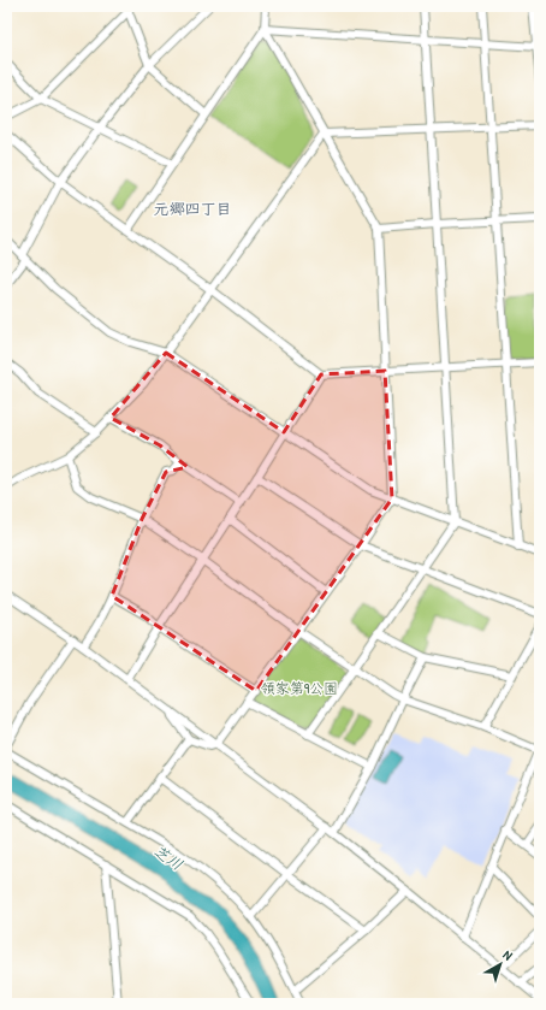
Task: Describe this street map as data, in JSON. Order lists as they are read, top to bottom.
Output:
{
  "districts": ["元郷四丁目"],
  "water": ["芝川"],
  "parks": ["領家第9公園"],
  "north": "top right"
}
